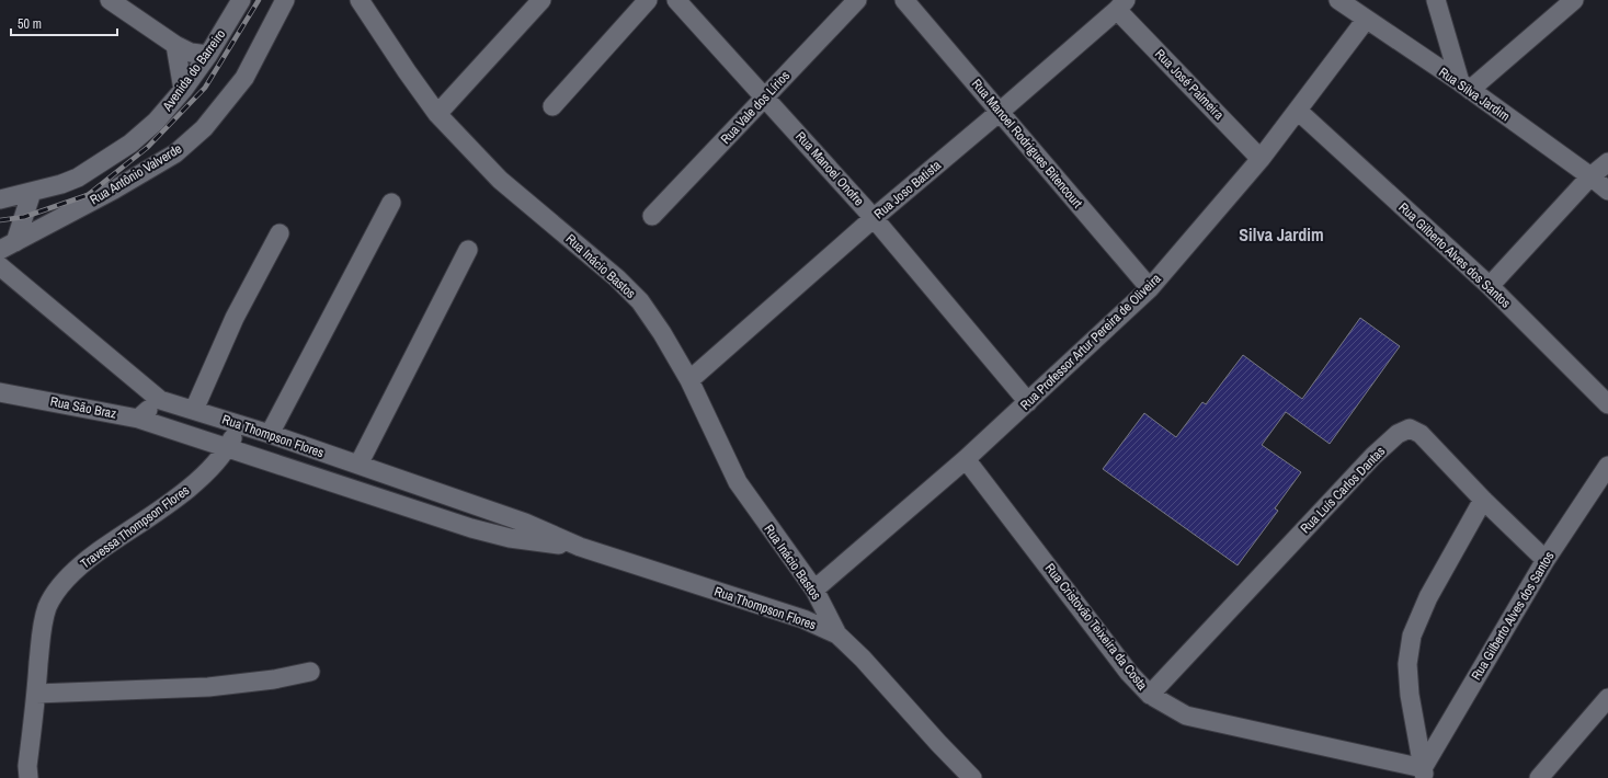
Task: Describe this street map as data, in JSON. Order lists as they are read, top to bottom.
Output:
{
  "streets": {
    "street": [
      "Avenida do Barreiro",
      "Rua José Palmeira",
      "Rua Silva Jardim",
      "Rua Vale dos Lírios",
      "Rua Manoel Rodrigues Bitencourt",
      "Rua Manoel Onofre",
      "Rua Antônio Valverde",
      "Rua Joso Batista",
      "Rua Gilberto Alves dos Santos",
      "Rua Inácio Bastos",
      "Rua Professor Artur Pereira de Oliveira",
      "Rua São Braz",
      "Rua Thompson Flores",
      "Rua Luís Carlos Dantas",
      "Travessa Thompson Flores",
      "Rua Cristovão Teixeira da Costa"
    ]
  },
  "crossings": [
    ["Rua José Palmeira", "Rua Joso Batista"],
    ["Rua José Palmeira", "Rua Professor Artur Pereira de Oliveira"],
    ["Rua Silva Jardim", "Rua Professor Artur Pereira de Oliveira"],
    ["Rua Vale dos Lírios", "Rua Manoel Onofre"],
    ["Rua Manoel Rodrigues Bitencourt", "Rua Joso Batista"],
    ["Rua Manoel Rodrigues Bitencourt", "Rua Professor Artur Pereira de Oliveira"],
    ["Rua Manoel Onofre", "Rua Joso Batista"],
    ["Rua Manoel Onofre", "Rua Professor Artur Pereira de Oliveira"],
    ["Rua Joso Batista", "Rua Inácio Bastos"],
    ["Rua Gilberto Alves dos Santos", "Rua Professor Artur Pereira de Oliveira"],
    ["Rua Gilberto Alves dos Santos", "Rua Luís Carlos Dantas"],
    ["Rua Gilberto Alves dos Santos", "Rua Cristovão Teixeira da Costa"],
    ["Rua Inácio Bastos", "Rua Professor Artur Pereira de Oliveira"],
    ["Rua Inácio Bastos", "Rua Thompson Flores"],
    ["Rua Professor Artur Pereira de Oliveira", "Rua Cristovão Teixeira da Costa"],
    ["Rua São Braz", "Rua Thompson Flores"],
    ["Rua Thompson Flores", "Travessa Thompson Flores"],
    ["Rua Luís Carlos Dantas", "Rua Cristovão Teixeira da Costa"]
  ],
  "districts": ["Silva Jardim"],
  "scale_bar": "50 m"
}
